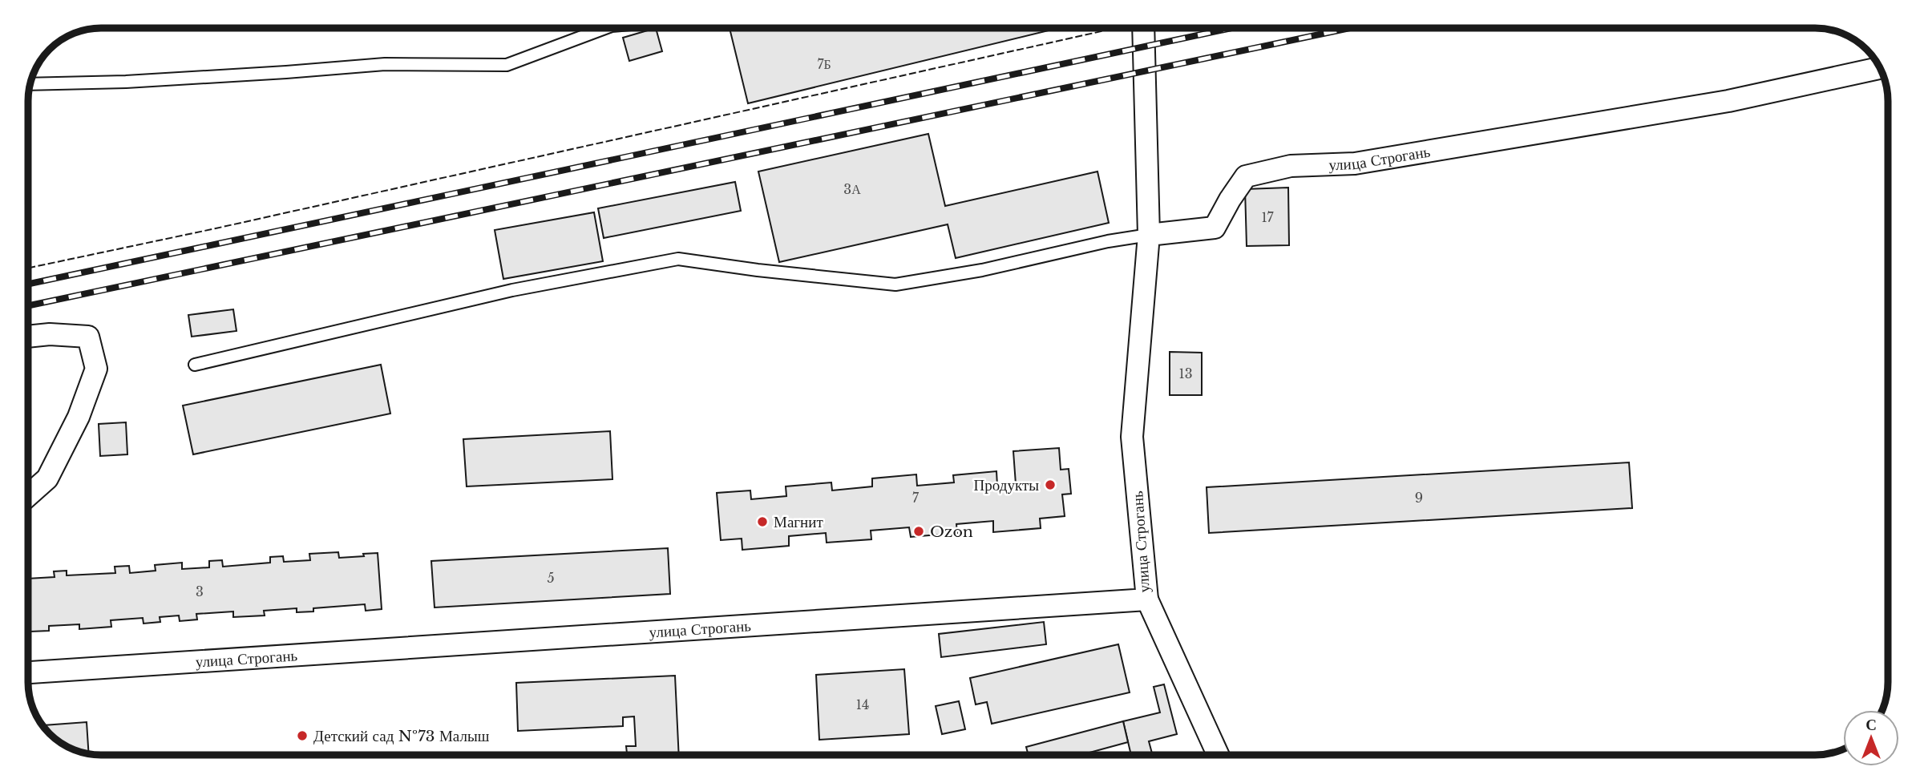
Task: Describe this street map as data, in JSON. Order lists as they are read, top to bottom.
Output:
{
  "streets": {
    "street": ["улица Строгань"]
  },
  "places": [
    "Продукты",
    "Магнит",
    "Ozon",
    "Детский сад №73 Малыш"
  ],
  "house_numbers": [
    "7Б",
    "3А",
    "17",
    "13",
    "7",
    "9",
    "5",
    "3",
    "14"
  ],
  "north": "top"
}
